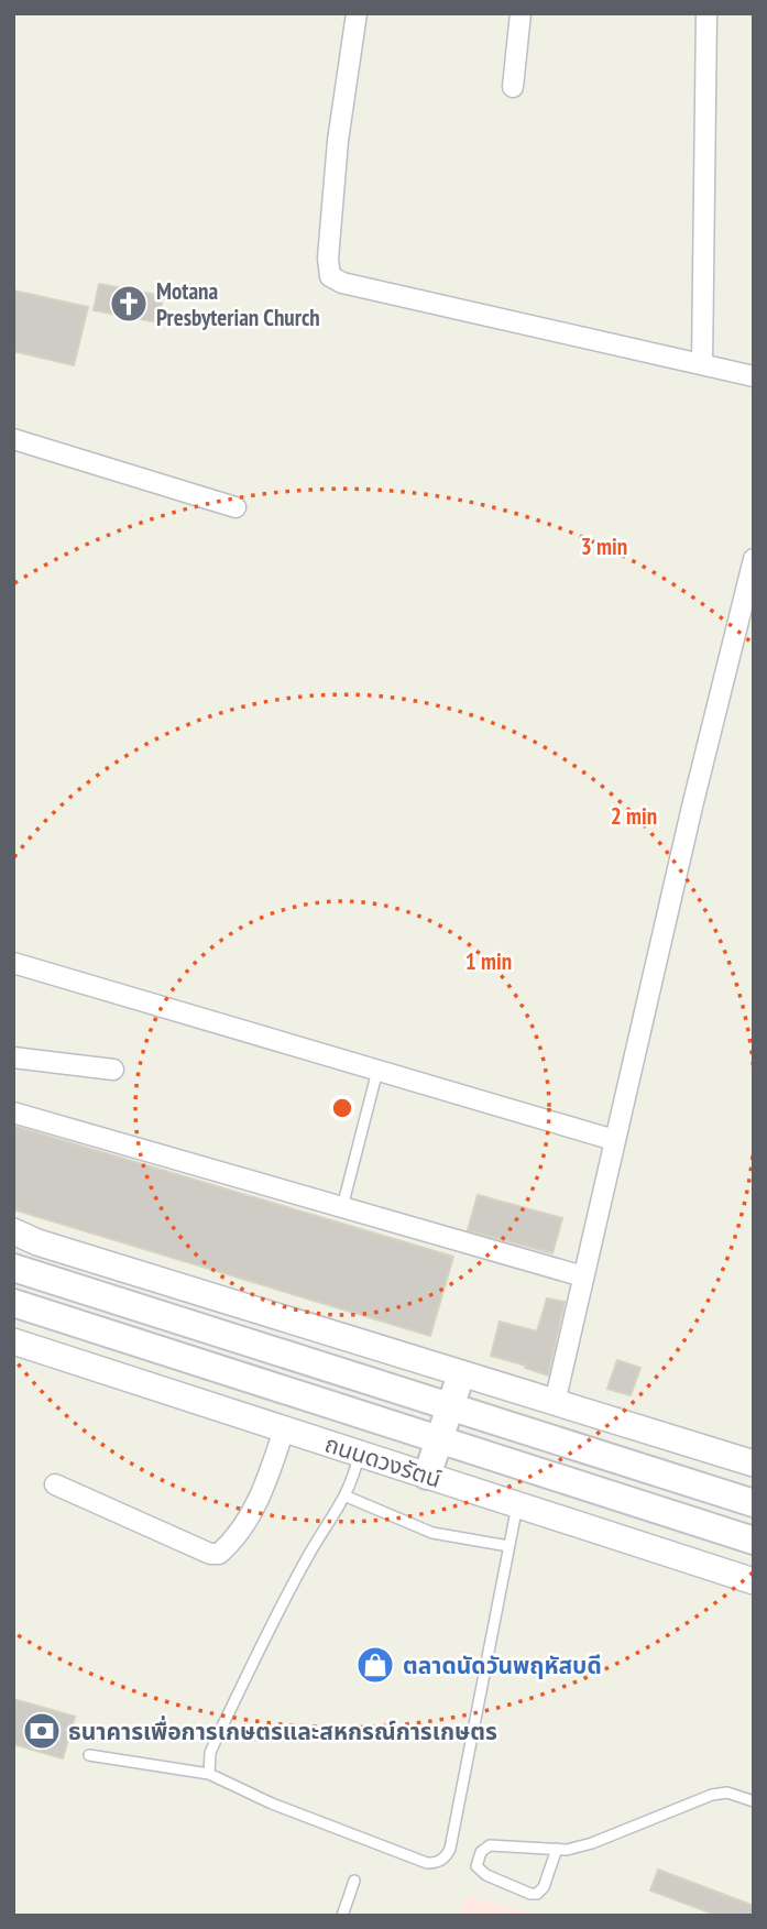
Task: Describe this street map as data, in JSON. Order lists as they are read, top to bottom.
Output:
{
  "streets": {
    "street": ["ถนนดวงรัตน์"]
  },
  "places": {
    "church": ["Motana Presbyterian Church"],
    "shop": ["ตลาดนัดวันพฤหัสบดี"],
    "bank": ["ธนาคารเพื่อการเกษตรและสหกรณ์การเกษตร"]
  },
  "rings": ["3 min", "2 min", "1 min"]
}
